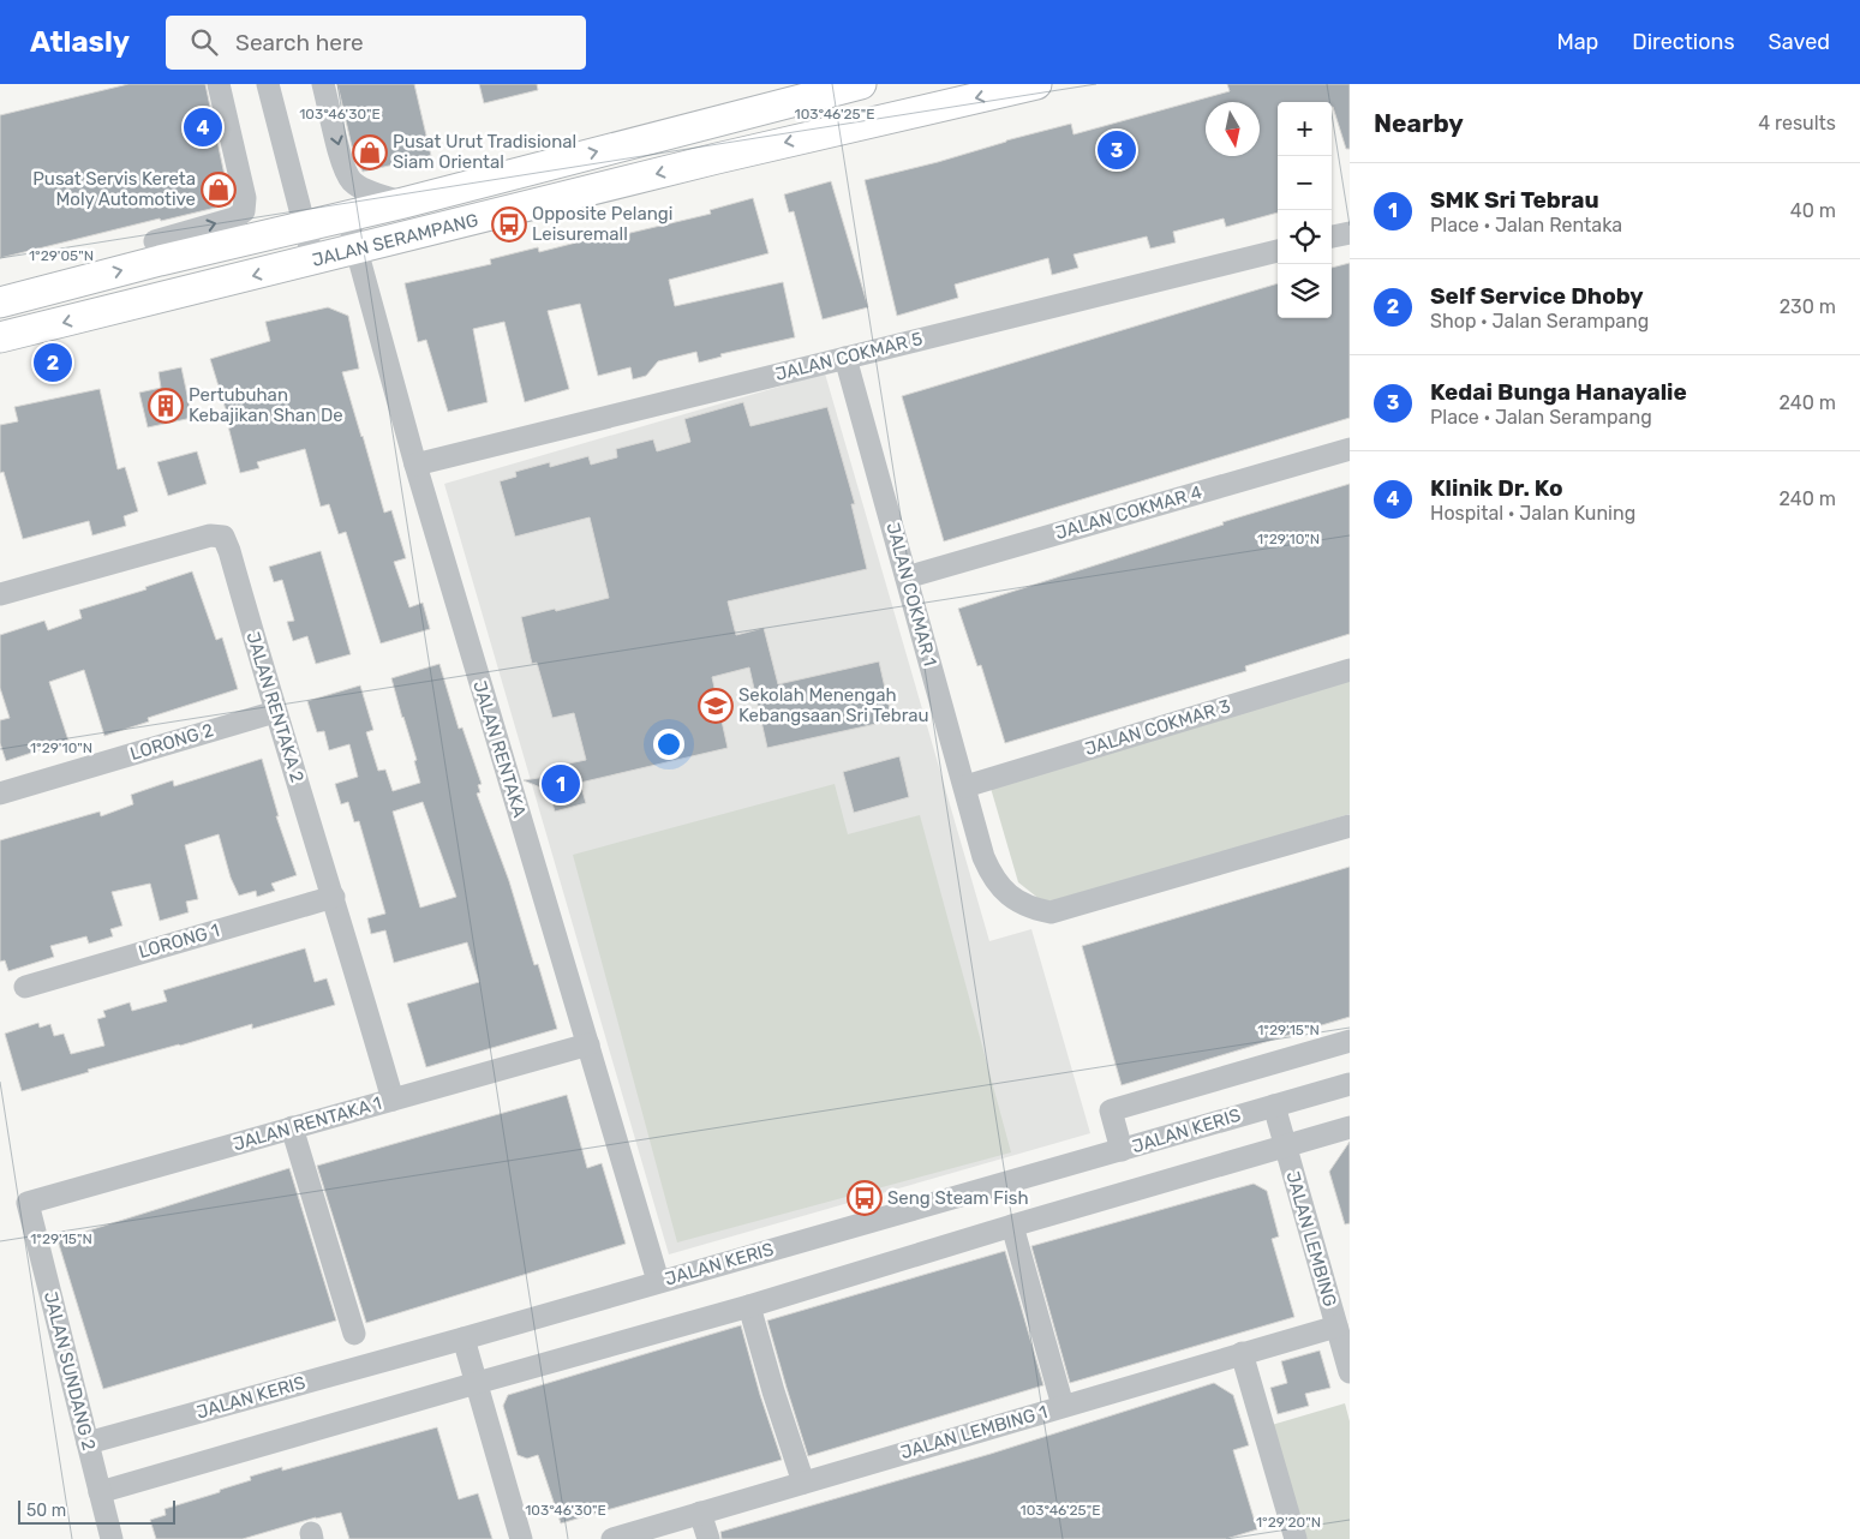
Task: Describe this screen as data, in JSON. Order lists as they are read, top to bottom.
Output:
{
  "streets": {
    "main road": ["JALAN SERAMPANG"],
    "street": [
      "JALAN COKMAR 5",
      "JALAN COKMAR 4",
      "JALAN COKMAR 1",
      "JALAN RENTAKA 2",
      "JALAN COKMAR 3",
      "LORONG 2",
      "JALAN RENTAKA",
      "LORONG 1",
      "JALAN RENTAKA 1",
      "JALAN KERIS",
      "JALAN LEMBING",
      "JALAN SUNDANG 2",
      "JALAN LEMBING 1"
    ]
  },
  "crossings": [
    ["JALAN SERAMPANG", "JALAN RENTAKA"],
    ["JALAN COKMAR 5", "JALAN COKMAR 1"],
    ["JALAN COKMAR 5", "JALAN RENTAKA"],
    ["JALAN COKMAR 4", "JALAN COKMAR 1"],
    ["JALAN COKMAR 1", "JALAN COKMAR 3"],
    ["JALAN RENTAKA 2", "LORONG 2"],
    ["JALAN RENTAKA 2", "LORONG 1"],
    ["JALAN RENTAKA 2", "JALAN RENTAKA 1"],
    ["JALAN RENTAKA", "JALAN RENTAKA 1"],
    ["JALAN RENTAKA", "JALAN KERIS"],
    ["JALAN RENTAKA 1", "JALAN SUNDANG 2"],
    ["JALAN KERIS", "JALAN LEMBING"],
    ["JALAN KERIS", "JALAN SUNDANG 2"],
    ["JALAN LEMBING", "JALAN LEMBING 1"]
  ],
  "places": {
    "shop": ["Pusat Urut Tradisional Siam Oriental", "Pusat Servis Kereta Moly Automotive"],
    "bus stop": ["Opposite Pelangi Leisuremall", "Seng Steam Fish"],
    "building": ["Pertubuhan Kebajikan Shan De"],
    "school or university": ["Sekolah Menengah Kebangsaan Sri Tebrau"]
  },
  "scale_bar": "50 m",
  "north": "bottom",
  "page": {
    "header": "Atlasly",
    "search": "Search here",
    "nav": ["Map", "Directions", "Saved"],
    "heading": ["Nearby", "4 results"],
    "map_buttons": ["+", "−"],
    "pins": [
      "4",
      "3",
      "2",
      "1"
    ],
    "list": [
      {
        "mark": "1",
        "name": "SMK Sri Tebrau",
        "note": "Place · Jalan Rentaka",
        "value": "40 m"
      },
      {
        "mark": "2",
        "name": "Self Service Dhoby",
        "note": "Shop · Jalan Serampang",
        "value": "230 m"
      },
      {
        "mark": "3",
        "name": "Kedai Bunga Hanayalie",
        "note": "Place · Jalan Serampang",
        "value": "240 m"
      },
      {
        "mark": "4",
        "name": "Klinik Dr. Ko",
        "note": "Hospital · Jalan Kuning",
        "value": "240 m"
      }
    ],
    "scale": "50 m"
  },
  "coordinates": [
    "103°46'30\"E",
    "103°46'25\"E",
    "1°29'05\"N",
    "1°29'10\"N",
    "1°29'15\"N",
    "1°29'20\"N"
  ]
}
